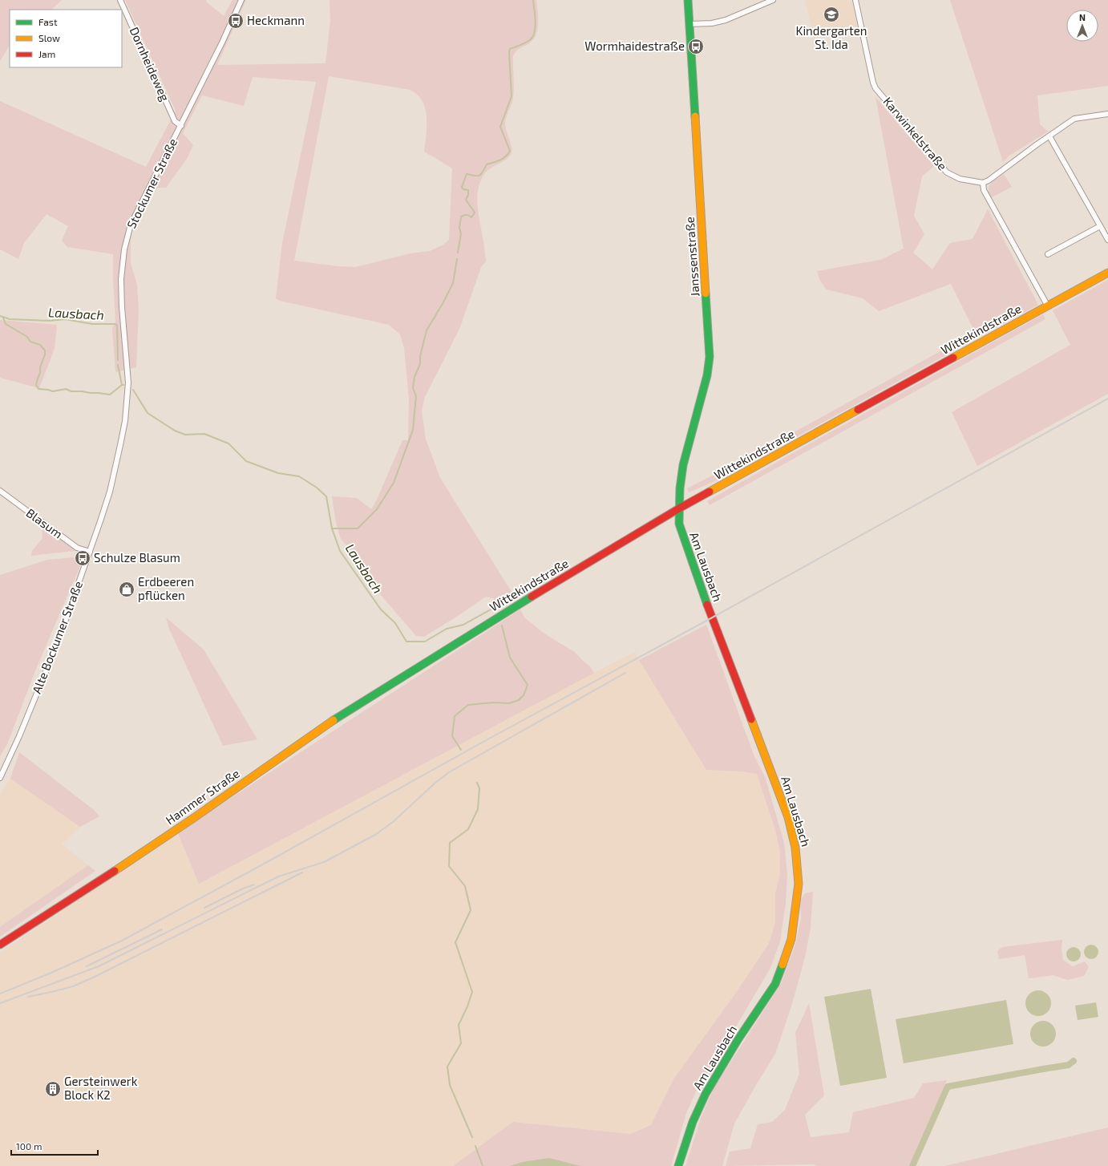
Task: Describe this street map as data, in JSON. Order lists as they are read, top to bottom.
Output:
{
  "streets": {
    "main road": [
      "Janssenstraße",
      "Wittekindstraße",
      "Am Lausbach",
      "Hammer Straße"
    ],
    "street": [
      "Dornheideweg",
      "Karwinkelstraße",
      "Stockumer Straße",
      "Blasum",
      "Alte Bockumer Straße"
    ]
  },
  "crossings": [
    ["Dornheideweg", "Stockumer Straße"],
    ["Stockumer Straße", "Alte Bockumer Straße"],
    ["Janssenstraße", "Wittekindstraße"],
    ["Janssenstraße", "Am Lausbach"],
    ["Wittekindstraße", "Am Lausbach"],
    ["Wittekindstraße", "Hammer Straße"],
    ["Blasum", "Alte Bockumer Straße"]
  ],
  "water": ["Lausbach"],
  "places": {
    "school or university": ["Kindergarten St. Ida"],
    "bus stop": ["Heckmann", "Wormhaidestraße", "Schulze Blasum"],
    "shop": ["Erdbeeren pflücken"],
    "building": ["Gersteinwerk Block K2"]
  },
  "legend": ["Fast", "Slow", "Jam"],
  "scale_bar": "100 m",
  "north": "top"
}
